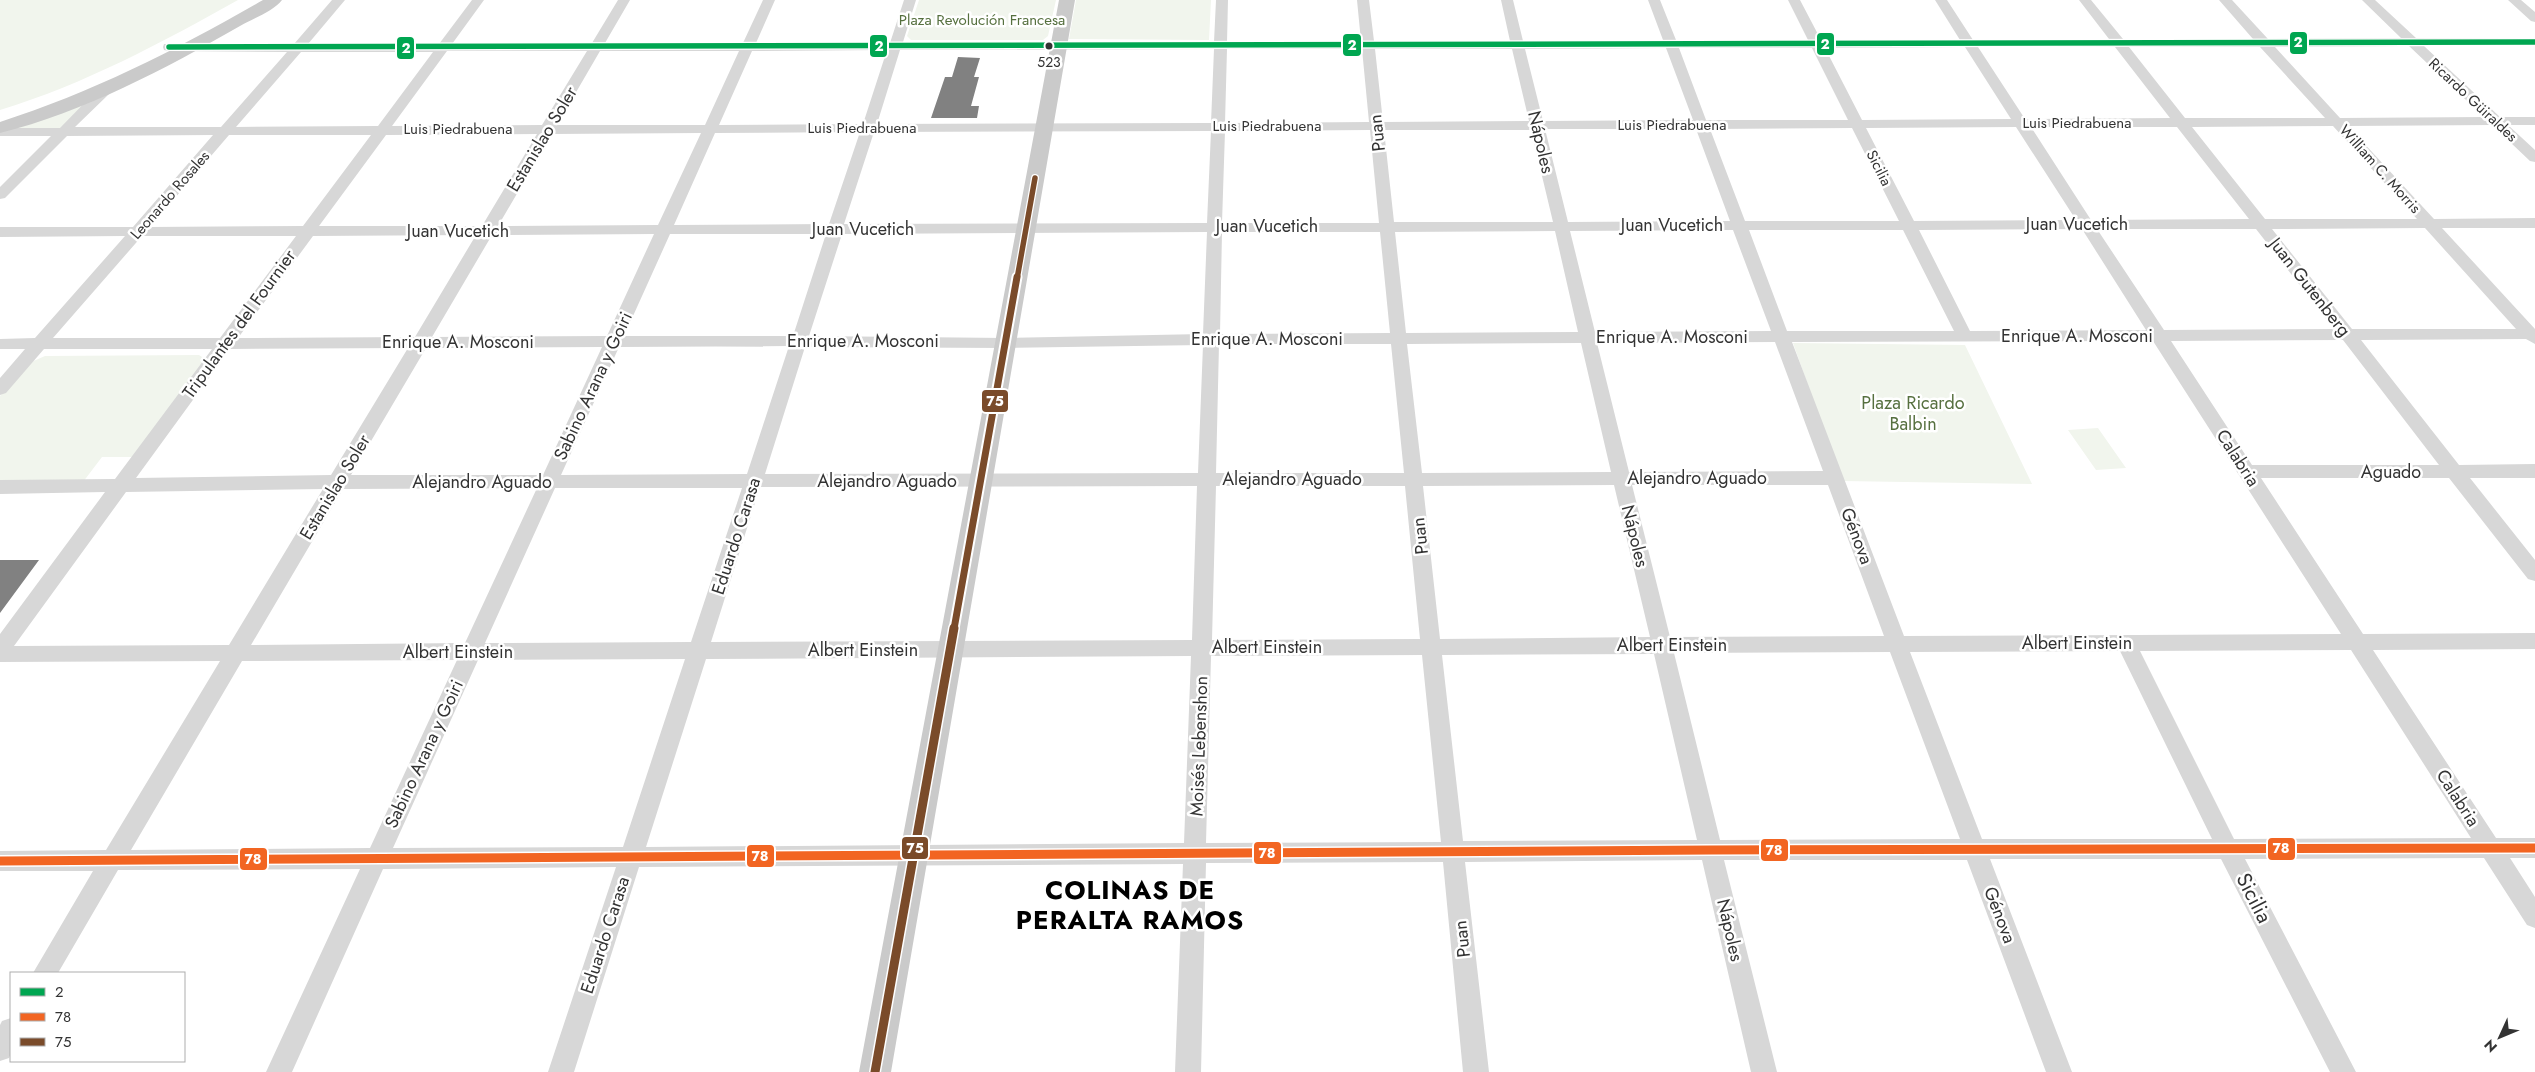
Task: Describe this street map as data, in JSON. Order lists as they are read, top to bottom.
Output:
{
  "streets": {
    "street": [
      "Ricardo Güiraldes",
      "Luis Piedrabuena",
      "Puan",
      "Estanislao Soler",
      "Nápoles",
      "Sicilia",
      "William C. Morris",
      "Leonardo Rosales",
      "Juan Vucetich",
      "Juan Gutenberg",
      "Tripulantes del Fournier",
      "Enrique A. Mosconi",
      "Sabino Arana y Goiri",
      "Calabria",
      "Aguado",
      "Alejandro Aguado",
      "Eduardo Carasa",
      "Génova",
      "Albert Einstein",
      "Moisés Lebenshon"
    ]
  },
  "crossings": [
    ["Ricardo Güiraldes", "Luis Piedrabuena"],
    ["Luis Piedrabuena", "Puan"],
    ["Luis Piedrabuena", "Estanislao Soler"],
    ["Luis Piedrabuena", "Nápoles"],
    ["Luis Piedrabuena", "Sicilia"],
    ["Luis Piedrabuena", "William C. Morris"],
    ["Luis Piedrabuena", "Leonardo Rosales"],
    ["Luis Piedrabuena", "Juan Gutenberg"],
    ["Luis Piedrabuena", "Tripulantes del Fournier"],
    ["Luis Piedrabuena", "Sabino Arana y Goiri"],
    ["Luis Piedrabuena", "Calabria"],
    ["Luis Piedrabuena", "Eduardo Carasa"],
    ["Luis Piedrabuena", "Génova"],
    ["Luis Piedrabuena", "Moisés Lebenshon"],
    ["Puan", "Juan Vucetich"],
    ["Puan", "Enrique A. Mosconi"],
    ["Puan", "Alejandro Aguado"],
    ["Puan", "Albert Einstein"],
    ["Estanislao Soler", "Juan Vucetich"],
    ["Estanislao Soler", "Enrique A. Mosconi"],
    ["Estanislao Soler", "Alejandro Aguado"],
    ["Estanislao Soler", "Albert Einstein"],
    ["Nápoles", "Juan Vucetich"],
    ["Nápoles", "Enrique A. Mosconi"],
    ["Nápoles", "Alejandro Aguado"],
    ["Nápoles", "Albert Einstein"],
    ["Sicilia", "Juan Vucetich"],
    ["Sicilia", "Enrique A. Mosconi"],
    ["Sicilia", "Albert Einstein"],
    ["William C. Morris", "Juan Vucetich"],
    ["William C. Morris", "Enrique A. Mosconi"],
    ["Leonardo Rosales", "Juan Vucetich"],
    ["Leonardo Rosales", "Enrique A. Mosconi"],
    ["Juan Vucetich", "Juan Gutenberg"],
    ["Juan Vucetich", "Tripulantes del Fournier"],
    ["Juan Vucetich", "Sabino Arana y Goiri"],
    ["Juan Vucetich", "Calabria"],
    ["Juan Vucetich", "Eduardo Carasa"],
    ["Juan Vucetich", "Génova"],
    ["Juan Vucetich", "Moisés Lebenshon"],
    ["Juan Gutenberg", "Enrique A. Mosconi"],
    ["Juan Gutenberg", "Aguado"],
    ["Tripulantes del Fournier", "Enrique A. Mosconi"],
    ["Tripulantes del Fournier", "Alejandro Aguado"],
    ["Enrique A. Mosconi", "Sabino Arana y Goiri"],
    ["Enrique A. Mosconi", "Calabria"],
    ["Enrique A. Mosconi", "Eduardo Carasa"],
    ["Enrique A. Mosconi", "Génova"],
    ["Enrique A. Mosconi", "Moisés Lebenshon"],
    ["Sabino Arana y Goiri", "Alejandro Aguado"],
    ["Sabino Arana y Goiri", "Albert Einstein"],
    ["Calabria", "Aguado"],
    ["Calabria", "Albert Einstein"],
    ["Alejandro Aguado", "Eduardo Carasa"],
    ["Alejandro Aguado", "Génova"],
    ["Alejandro Aguado", "Moisés Lebenshon"],
    ["Eduardo Carasa", "Albert Einstein"],
    ["Génova", "Albert Einstein"],
    ["Albert Einstein", "Moisés Lebenshon"]
  ],
  "districts": ["COLINAS DE PERALTA RAMOS"],
  "parks": ["Plaza Revolución Francesa", "Plaza Ricardo Balbin"],
  "places": ["523"],
  "lines": ["transit line 2", "transit line 75", "transit line 78"],
  "legend": ["2", "78", "75"],
  "north": "bottom left"
}
